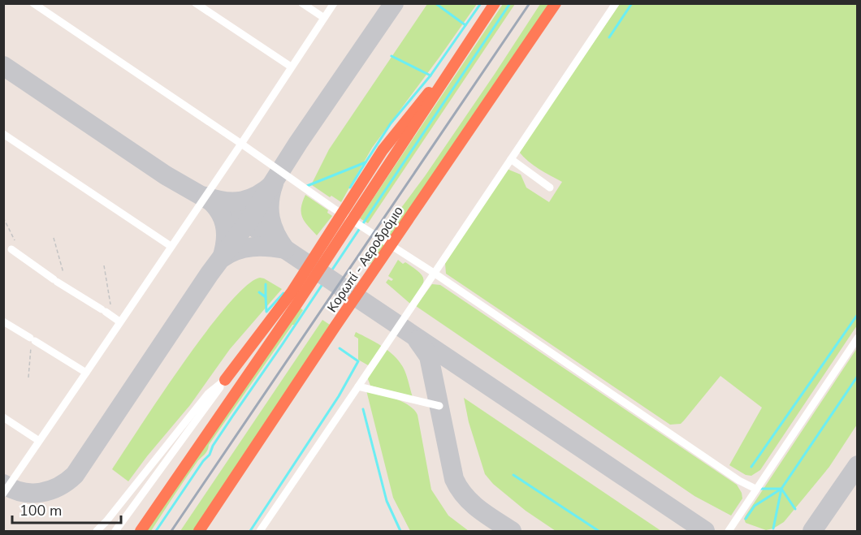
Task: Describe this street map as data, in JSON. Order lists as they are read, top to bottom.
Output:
{
  "streets": {
    "highway": ["Κορωπί - Αεροδρόμιο"]
  },
  "scale_bar": "100 m"
}
